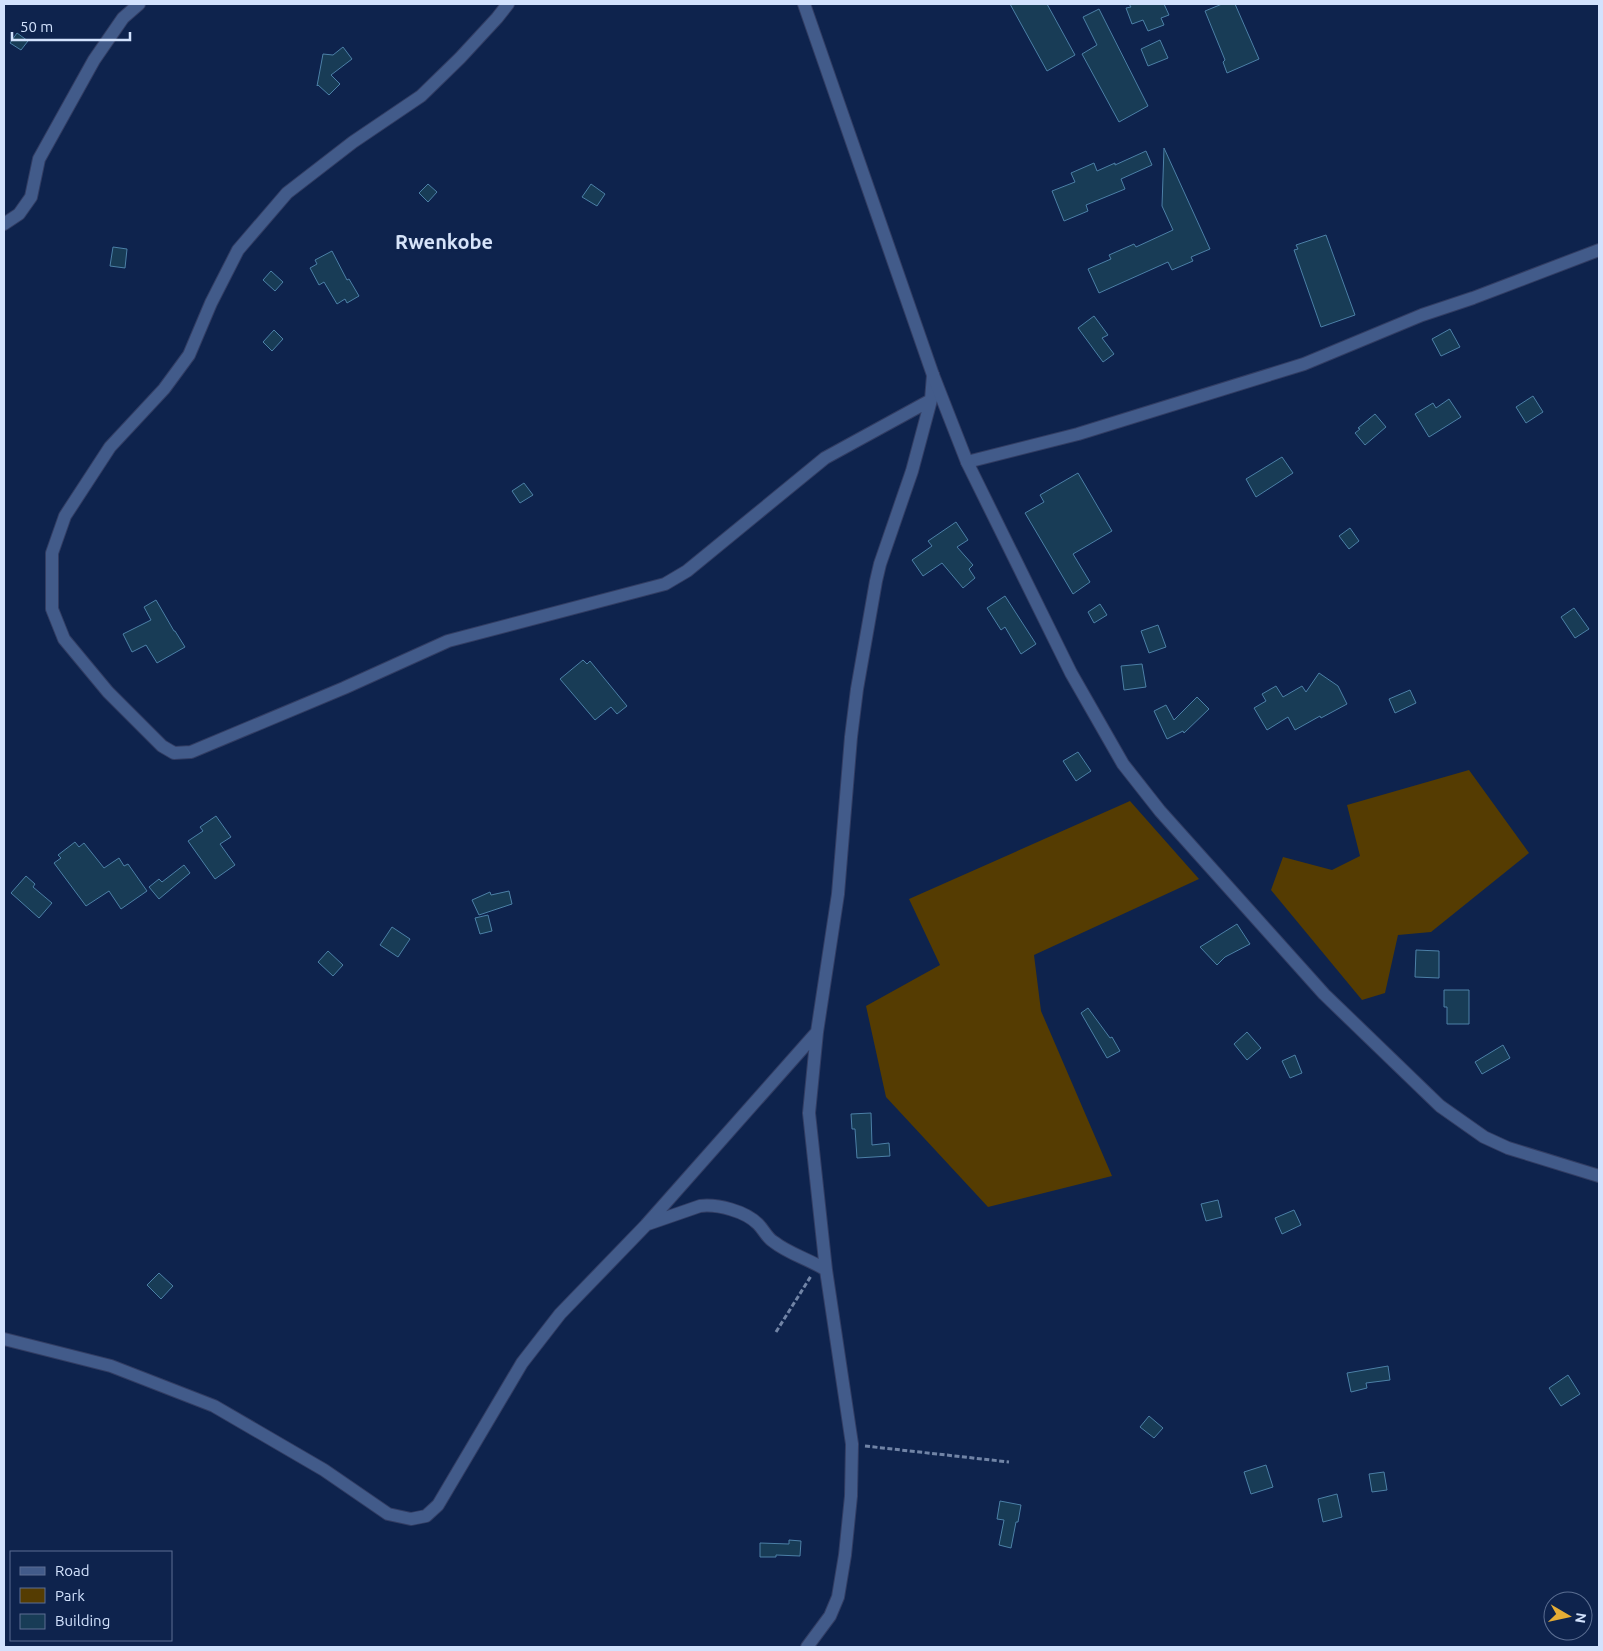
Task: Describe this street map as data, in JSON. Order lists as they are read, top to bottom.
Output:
{
  "districts": ["Rwenkobe"],
  "legend": ["Road", "Park", "Building"],
  "scale_bar": "50 m",
  "north": "right"
}
